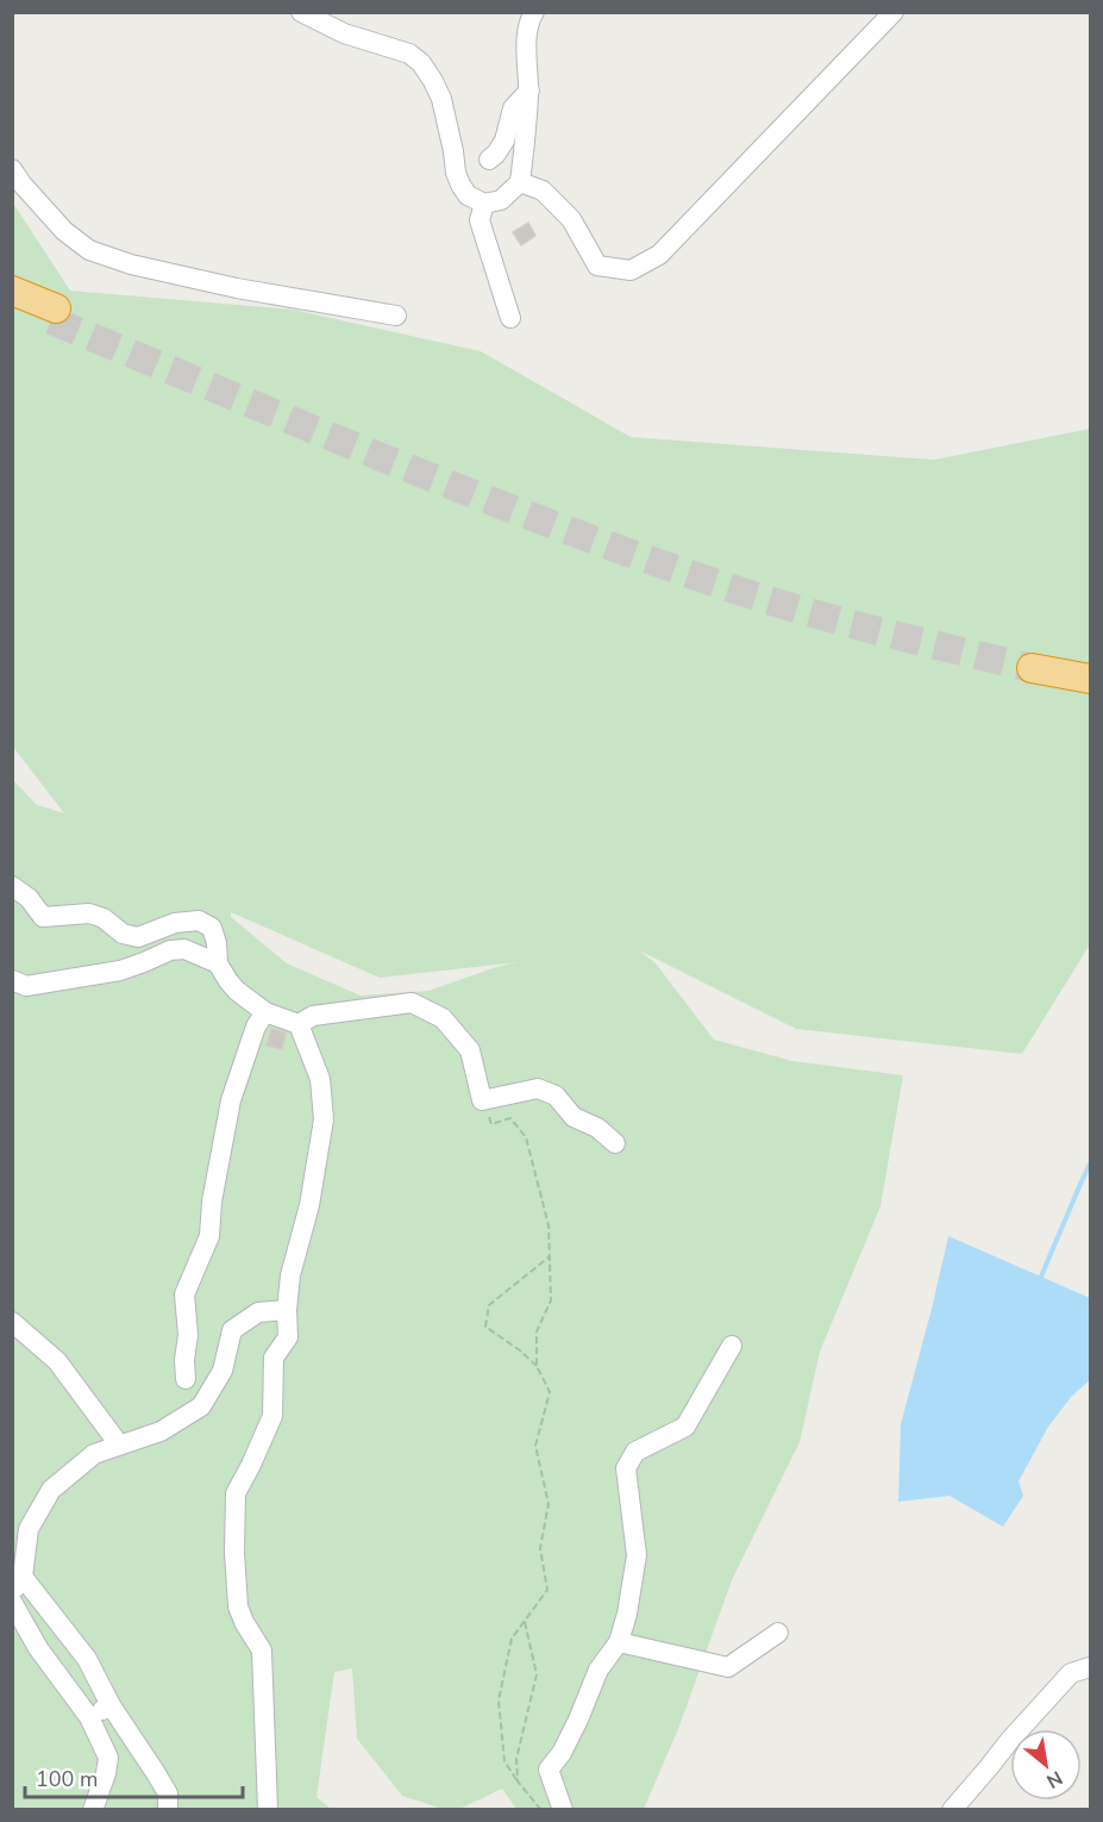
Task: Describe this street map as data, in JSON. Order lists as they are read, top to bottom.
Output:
{
  "scale_bar": "100 m",
  "north": "bottom right"
}
